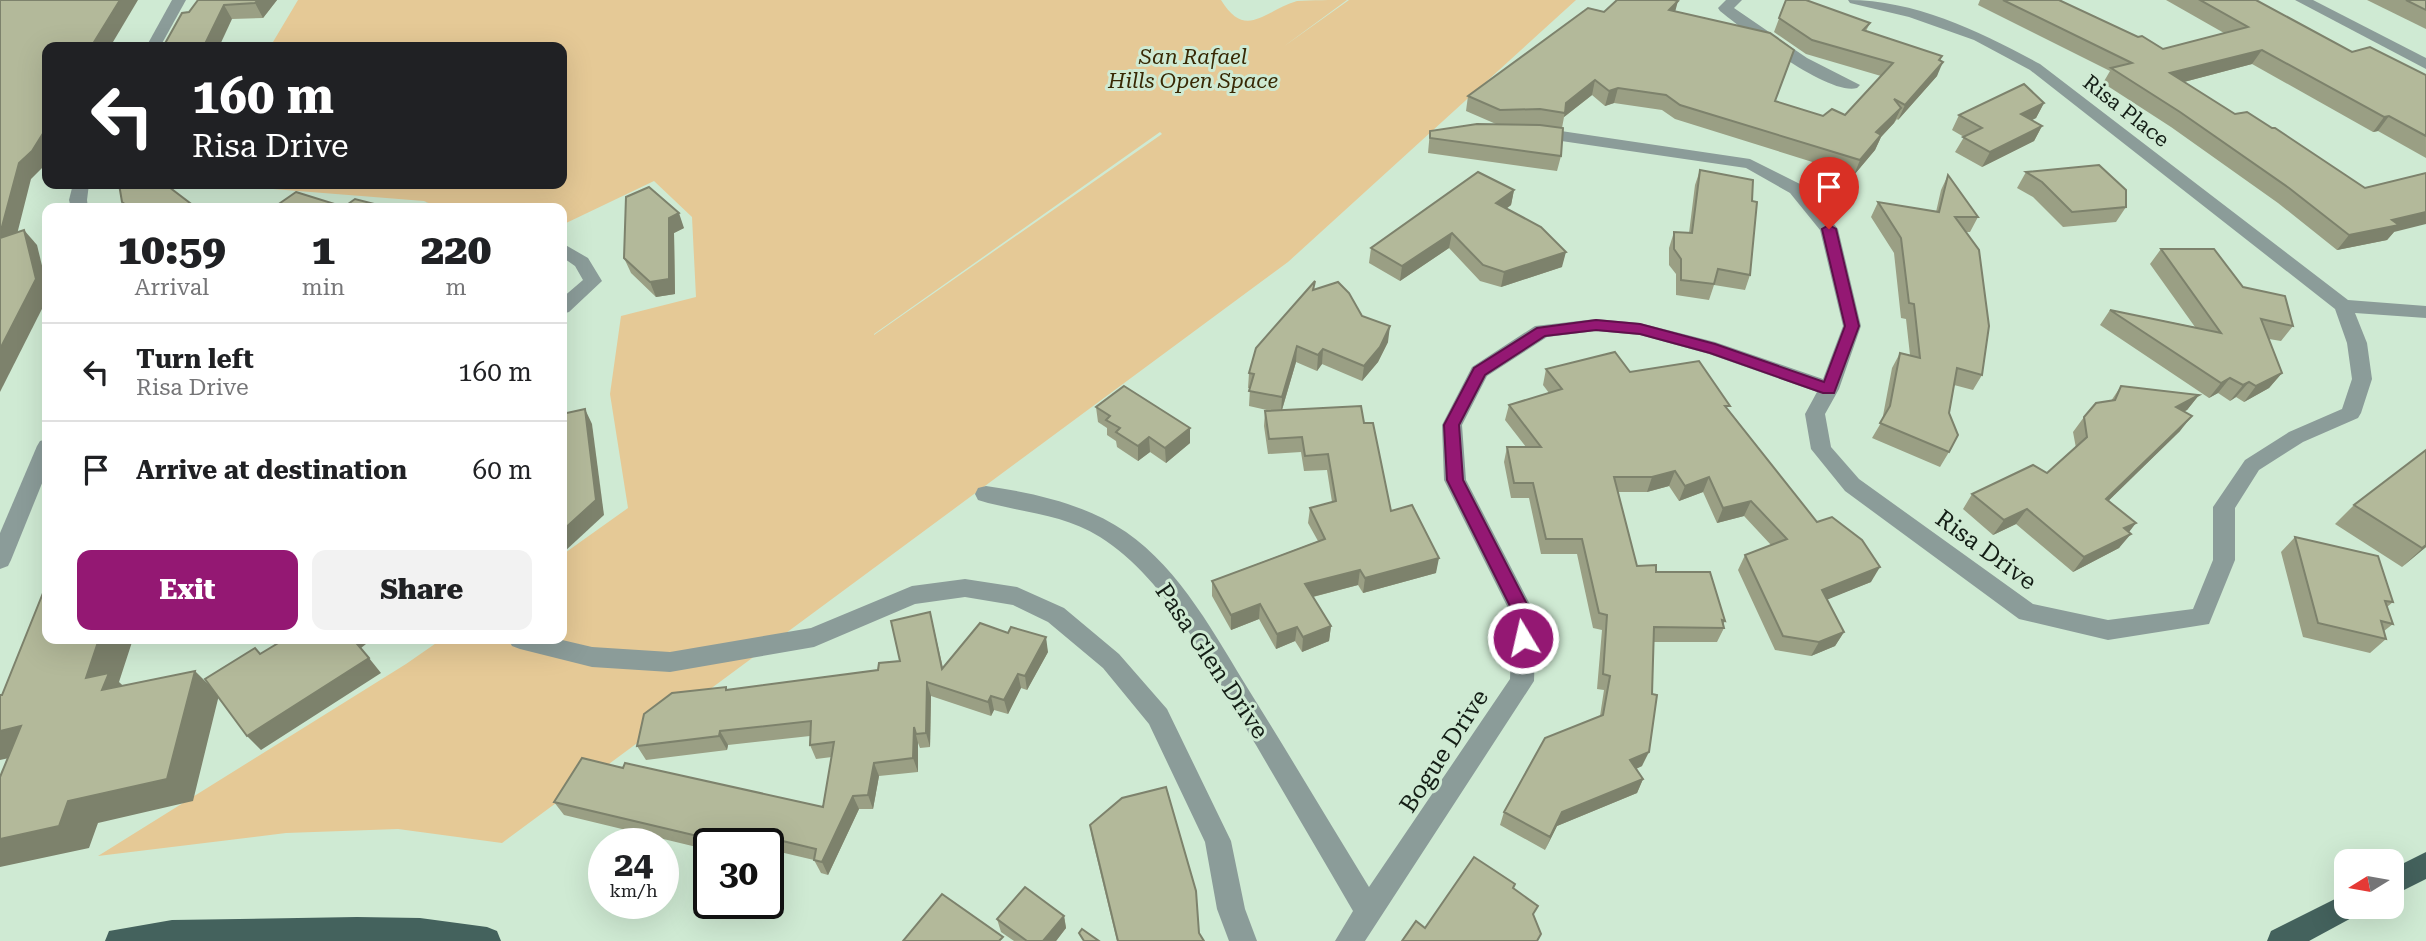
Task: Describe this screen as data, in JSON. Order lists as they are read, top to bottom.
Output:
{
  "streets": {
    "street": [
      "Risa Place",
      "Risa Drive",
      "Pasa Glen Drive",
      "Bogue Drive"
    ]
  },
  "crossings": [
    ["Risa Place", "Risa Drive"],
    ["Risa Drive", "Bogue Drive"],
    ["Pasa Glen Drive", "Bogue Drive"]
  ],
  "parks": ["San Rafael Hills Open Space"],
  "north": "left",
  "page": {
    "turn": ["160 m", "Risa Drive"],
    "eta": [
      "10:59",
      "Arrival",
      "1",
      "min",
      "220",
      "m"
    ],
    "list": [
      {
        "name": "Turn left",
        "note": "Risa Drive",
        "value": "160 m"
      },
      {
        "name": "Arrive at destination",
        "value": "60 m"
      }
    ],
    "buttons": ["Exit", "Share"],
    "speed": "24 km/h",
    "limit": "30"
  }
}
